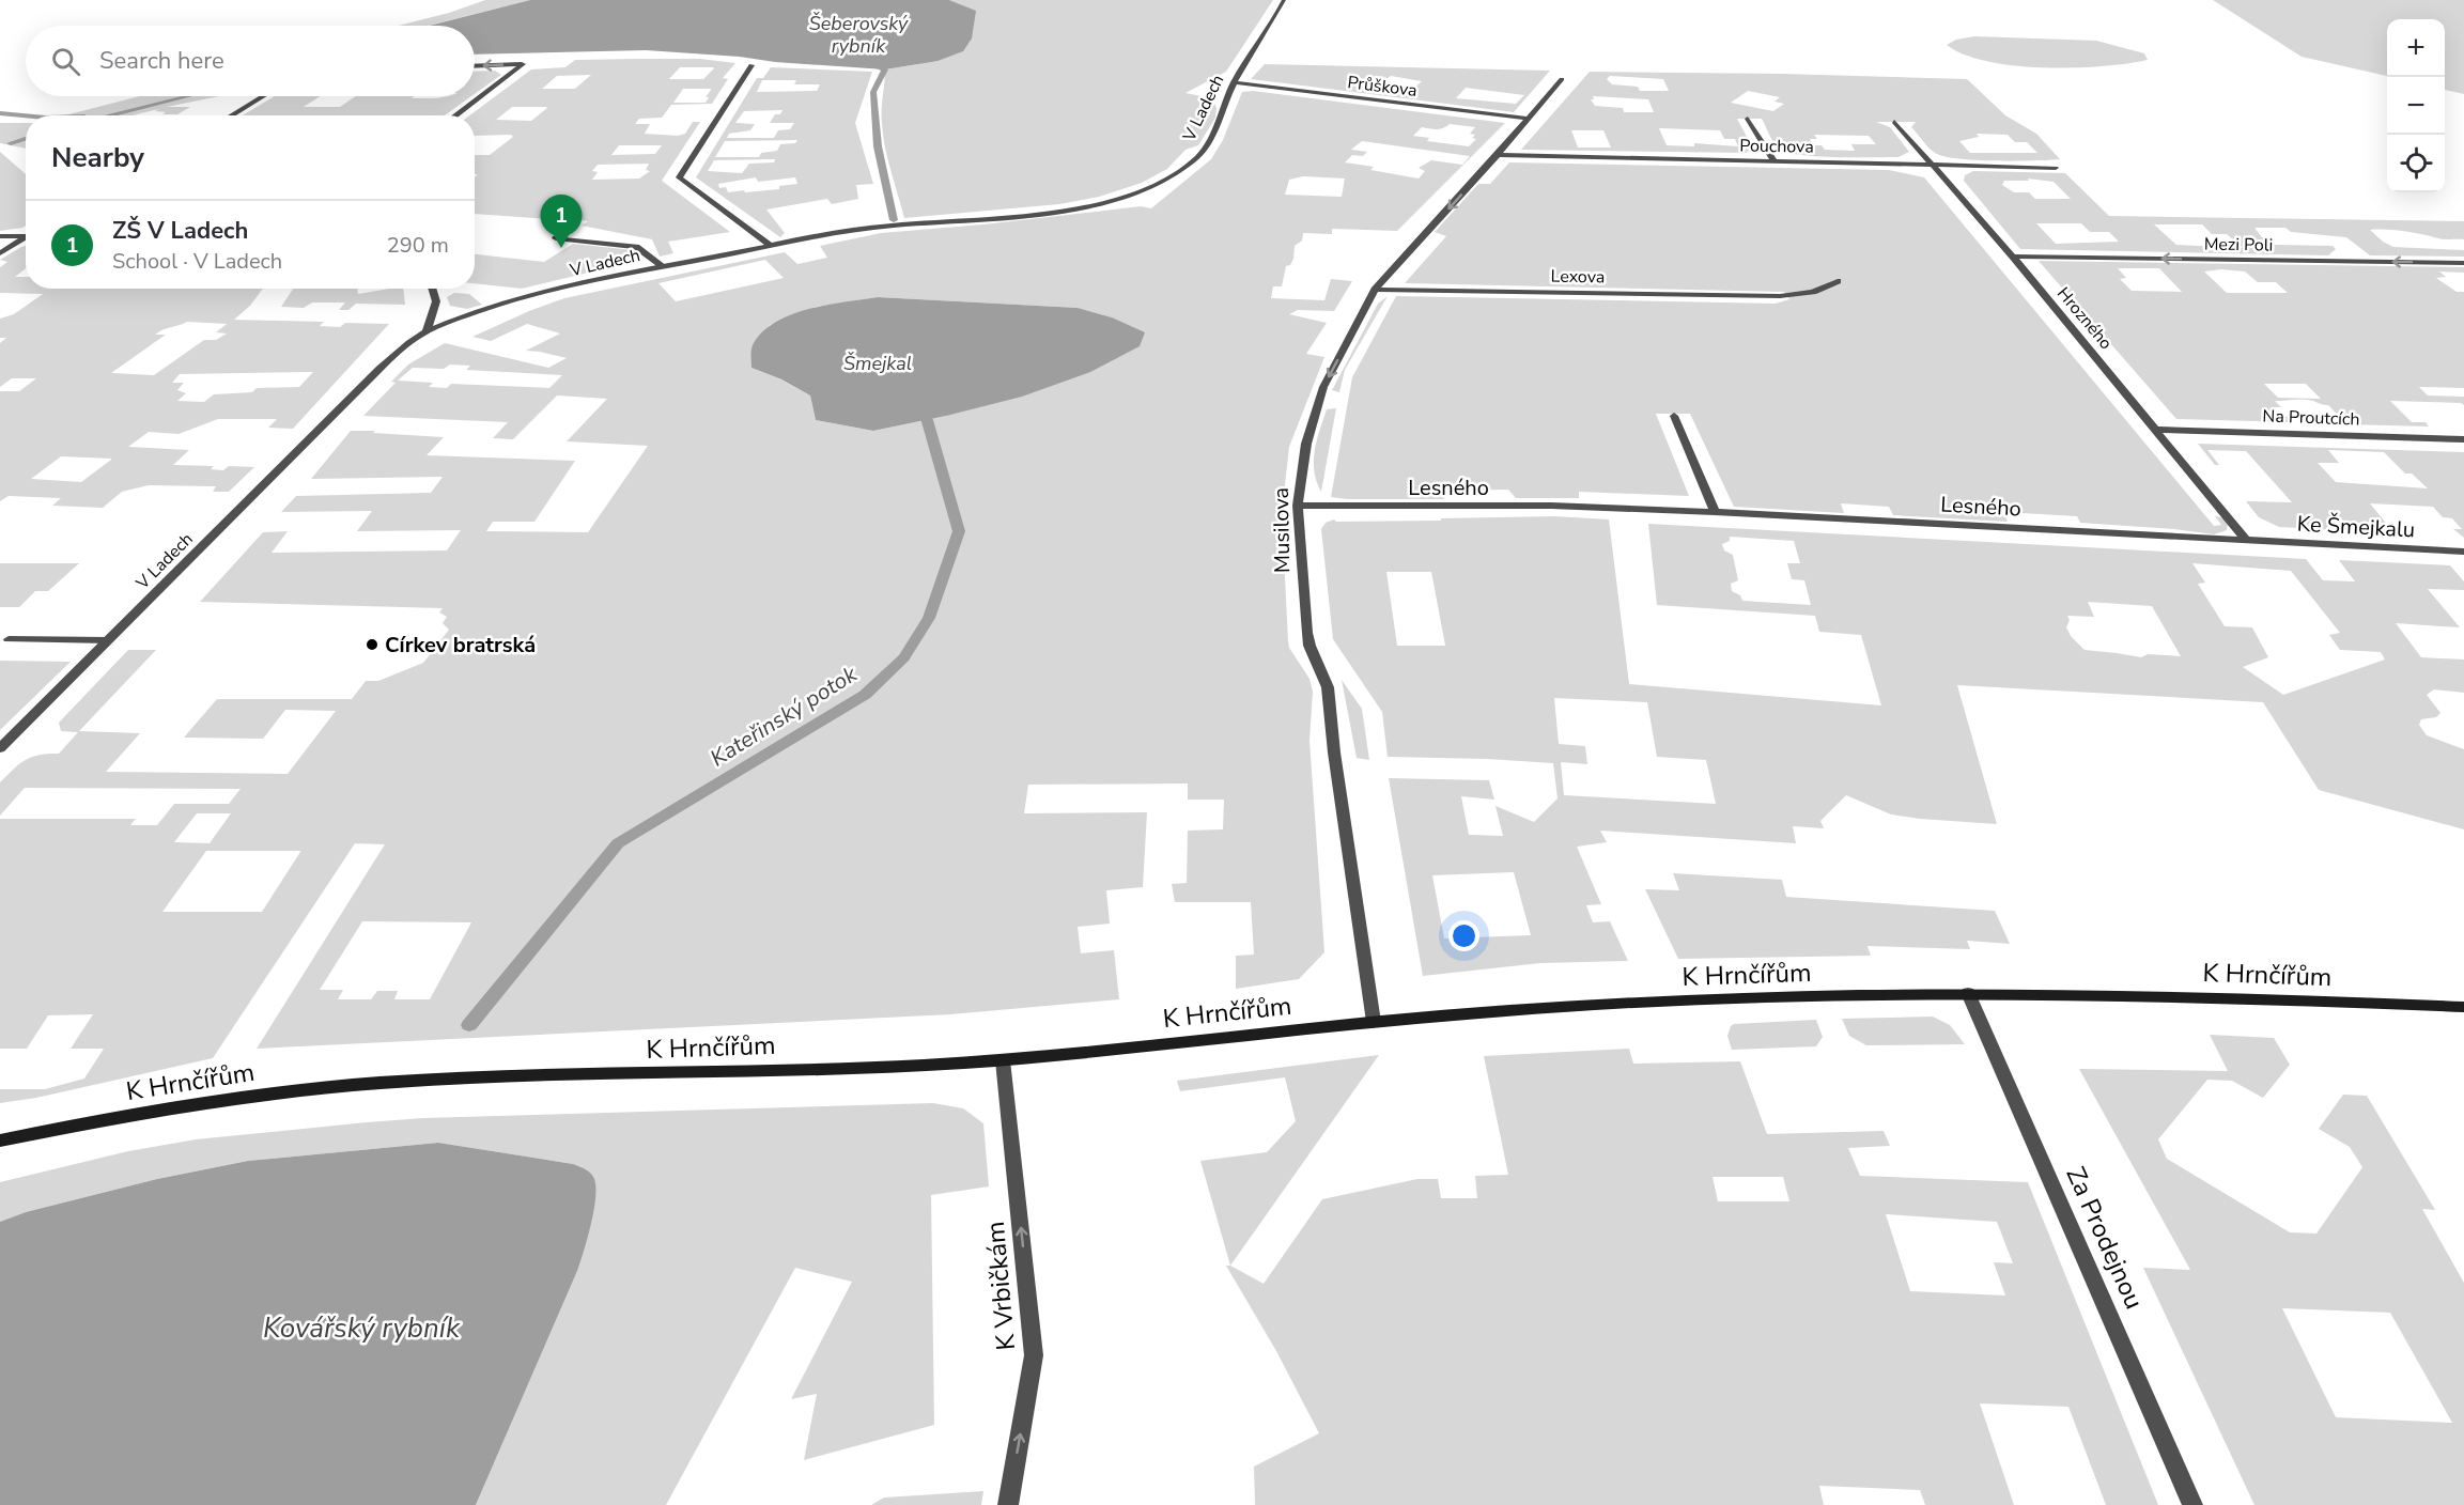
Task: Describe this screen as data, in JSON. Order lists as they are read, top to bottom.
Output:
{
  "streets": {
    "street": [
      "Průškova",
      "V Ladech",
      "Pouchova",
      "Mezi Poli",
      "Lexova",
      "Hrozného",
      "Na Proutcích",
      "Lesného",
      "Ke Šmejkalu",
      "Musilova",
      "K Hrnčířům",
      "Za Prodejnou",
      "K Vrbičkám"
    ]
  },
  "crossings": [
    ["Průškova", "V Ladech"],
    ["Průškova", "Musilova"],
    ["Pouchova", "Hrozného"],
    ["Pouchova", "Musilova"],
    ["Mezi Poli", "Hrozného"],
    ["Lexova", "Musilova"],
    ["Hrozného", "Na Proutcích"],
    ["Hrozného", "Lesného"],
    ["Hrozného", "Ke Šmejkalu"],
    ["Lesného", "Ke Šmejkalu"],
    ["Lesného", "Musilova"],
    ["Musilova", "K Hrnčířům"],
    ["K Hrnčířům", "Za Prodejnou"],
    ["K Hrnčířům", "K Vrbičkám"]
  ],
  "one_way": ["Mezi Poli", "Musilova", "K Vrbičkám"],
  "water": [
    "Šeberovský rybník",
    "Šmejkal",
    "Kateřinský potok",
    "Kovářský rybník"
  ],
  "places": ["Církev bratrská"],
  "page": {
    "map_buttons": ["+", "−"],
    "search": "Search here",
    "heading": "Nearby",
    "pins": "1",
    "list": [
      {
        "mark": "1",
        "name": "ZŠ V Ladech",
        "note": "School · V Ladech",
        "value": "290 m"
      }
    ]
  }
}
